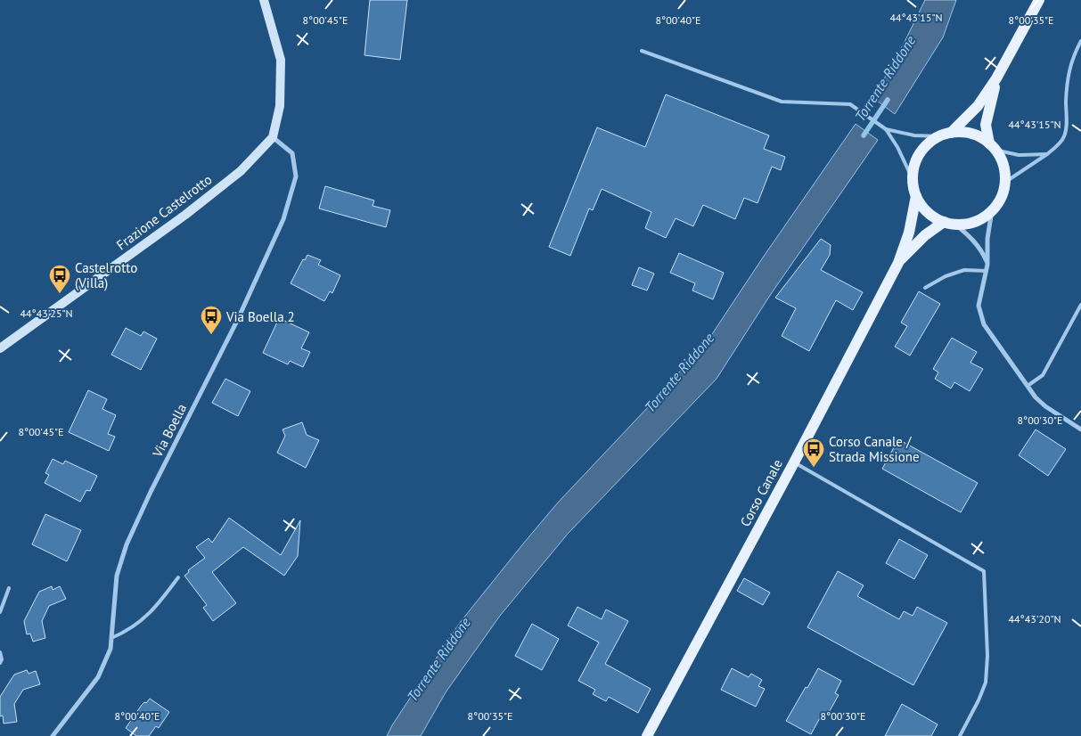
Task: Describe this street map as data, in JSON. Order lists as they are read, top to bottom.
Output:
{
  "streets": {
    "main road": ["Frazione Castelrotto", "Corso Canale"],
    "street": ["Via Boella"]
  },
  "crossings": [
    ["Frazione Castelrotto", "Via Boella"]
  ],
  "water": ["Torrente Riddone"],
  "places": {
    "bus stop": ["Castelrotto (Villa)", "Via Boella 2", "Corso Canale / Strada Missione"]
  },
  "coordinates": [
    "44°43'15\"N",
    "8°00'45\"E",
    "8°00'40\"E",
    "8°00'35\"E",
    "44°43'25\"N",
    "8°00'30\"E",
    "44°43'20\"N"
  ]
}
